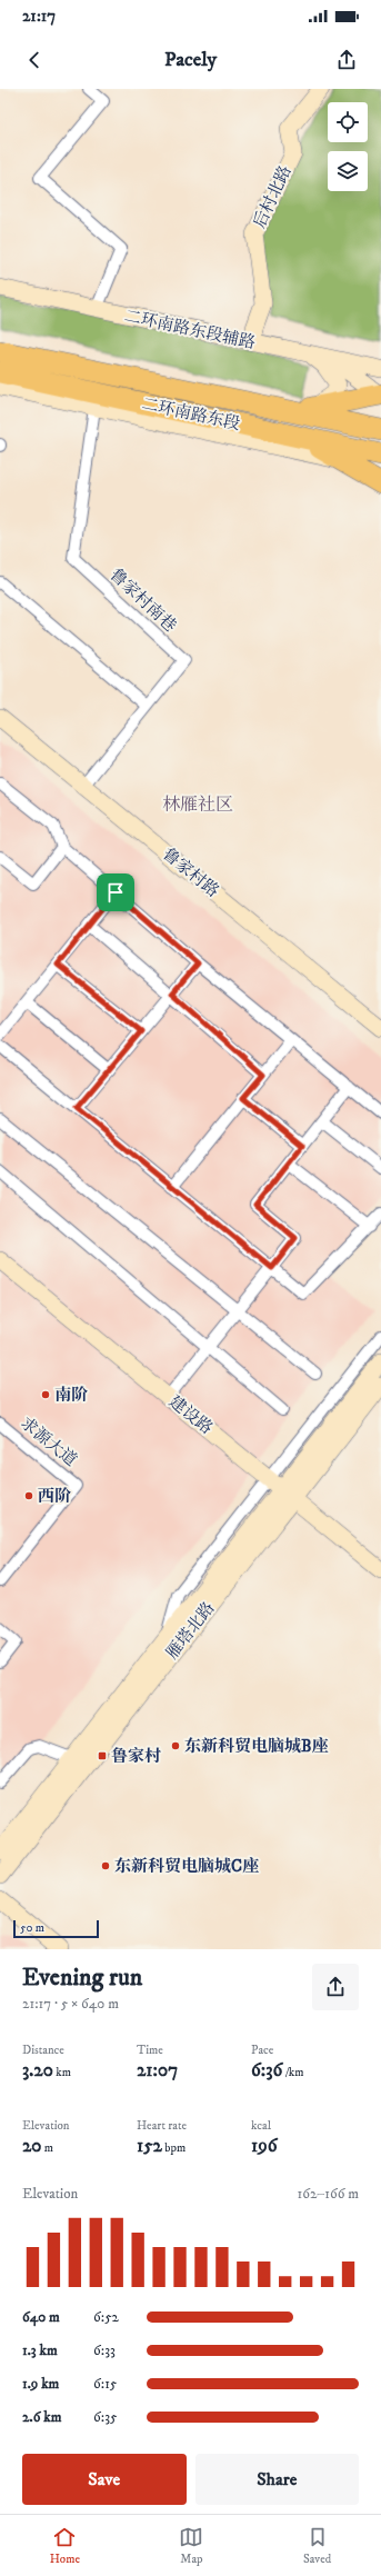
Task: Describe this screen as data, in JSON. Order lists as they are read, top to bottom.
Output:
{
  "streets": {
    "highway": ["二环南路东段"],
    "main road": [
      "后村北路",
      "二环南路东段辅路",
      "鲁家村路",
      "建设路",
      "雁塔北路"
    ],
    "street": ["鲁家村南巷", "求源大道"]
  },
  "crossings": [
    ["后村北路", "二环南路东段辅路"],
    ["鲁家村南巷", "鲁家村路"],
    ["建设路", "雁塔北路"]
  ],
  "districts": ["林雁社区"],
  "places": {
    "other": [
      "南阶",
      "西阶",
      "东新科贸电脑城B座",
      "东新科贸电脑城C座"
    ],
    "transit": ["鲁家村"]
  },
  "scale_bar": "50 m",
  "page": {
    "status": "21:17",
    "header": "Pacely",
    "scale": "50 m",
    "heading": ["Evening run", "21:17 · 5 × 640 m"],
    "stats": [
      ["Distance", "3.20 km"],
      ["Time", "21:07"],
      ["Pace", "6:36 /km"],
      ["Elevation", "20 m"],
      ["Heart rate", "152 bpm"],
      ["kcal", "196"]
    ],
    "chart": ["Elevation", "162–166 m"],
    "list": [
      {
        "name": "640 m",
        "note": "6:52"
      },
      {
        "name": "1.3 km",
        "note": "6:33"
      },
      {
        "name": "1.9 km",
        "note": "6:15"
      },
      {
        "name": "2.6 km",
        "note": "6:35"
      }
    ],
    "buttons": ["Save", "Share"],
    "tabs": ["Home", "Map", "Saved"]
  }
}
